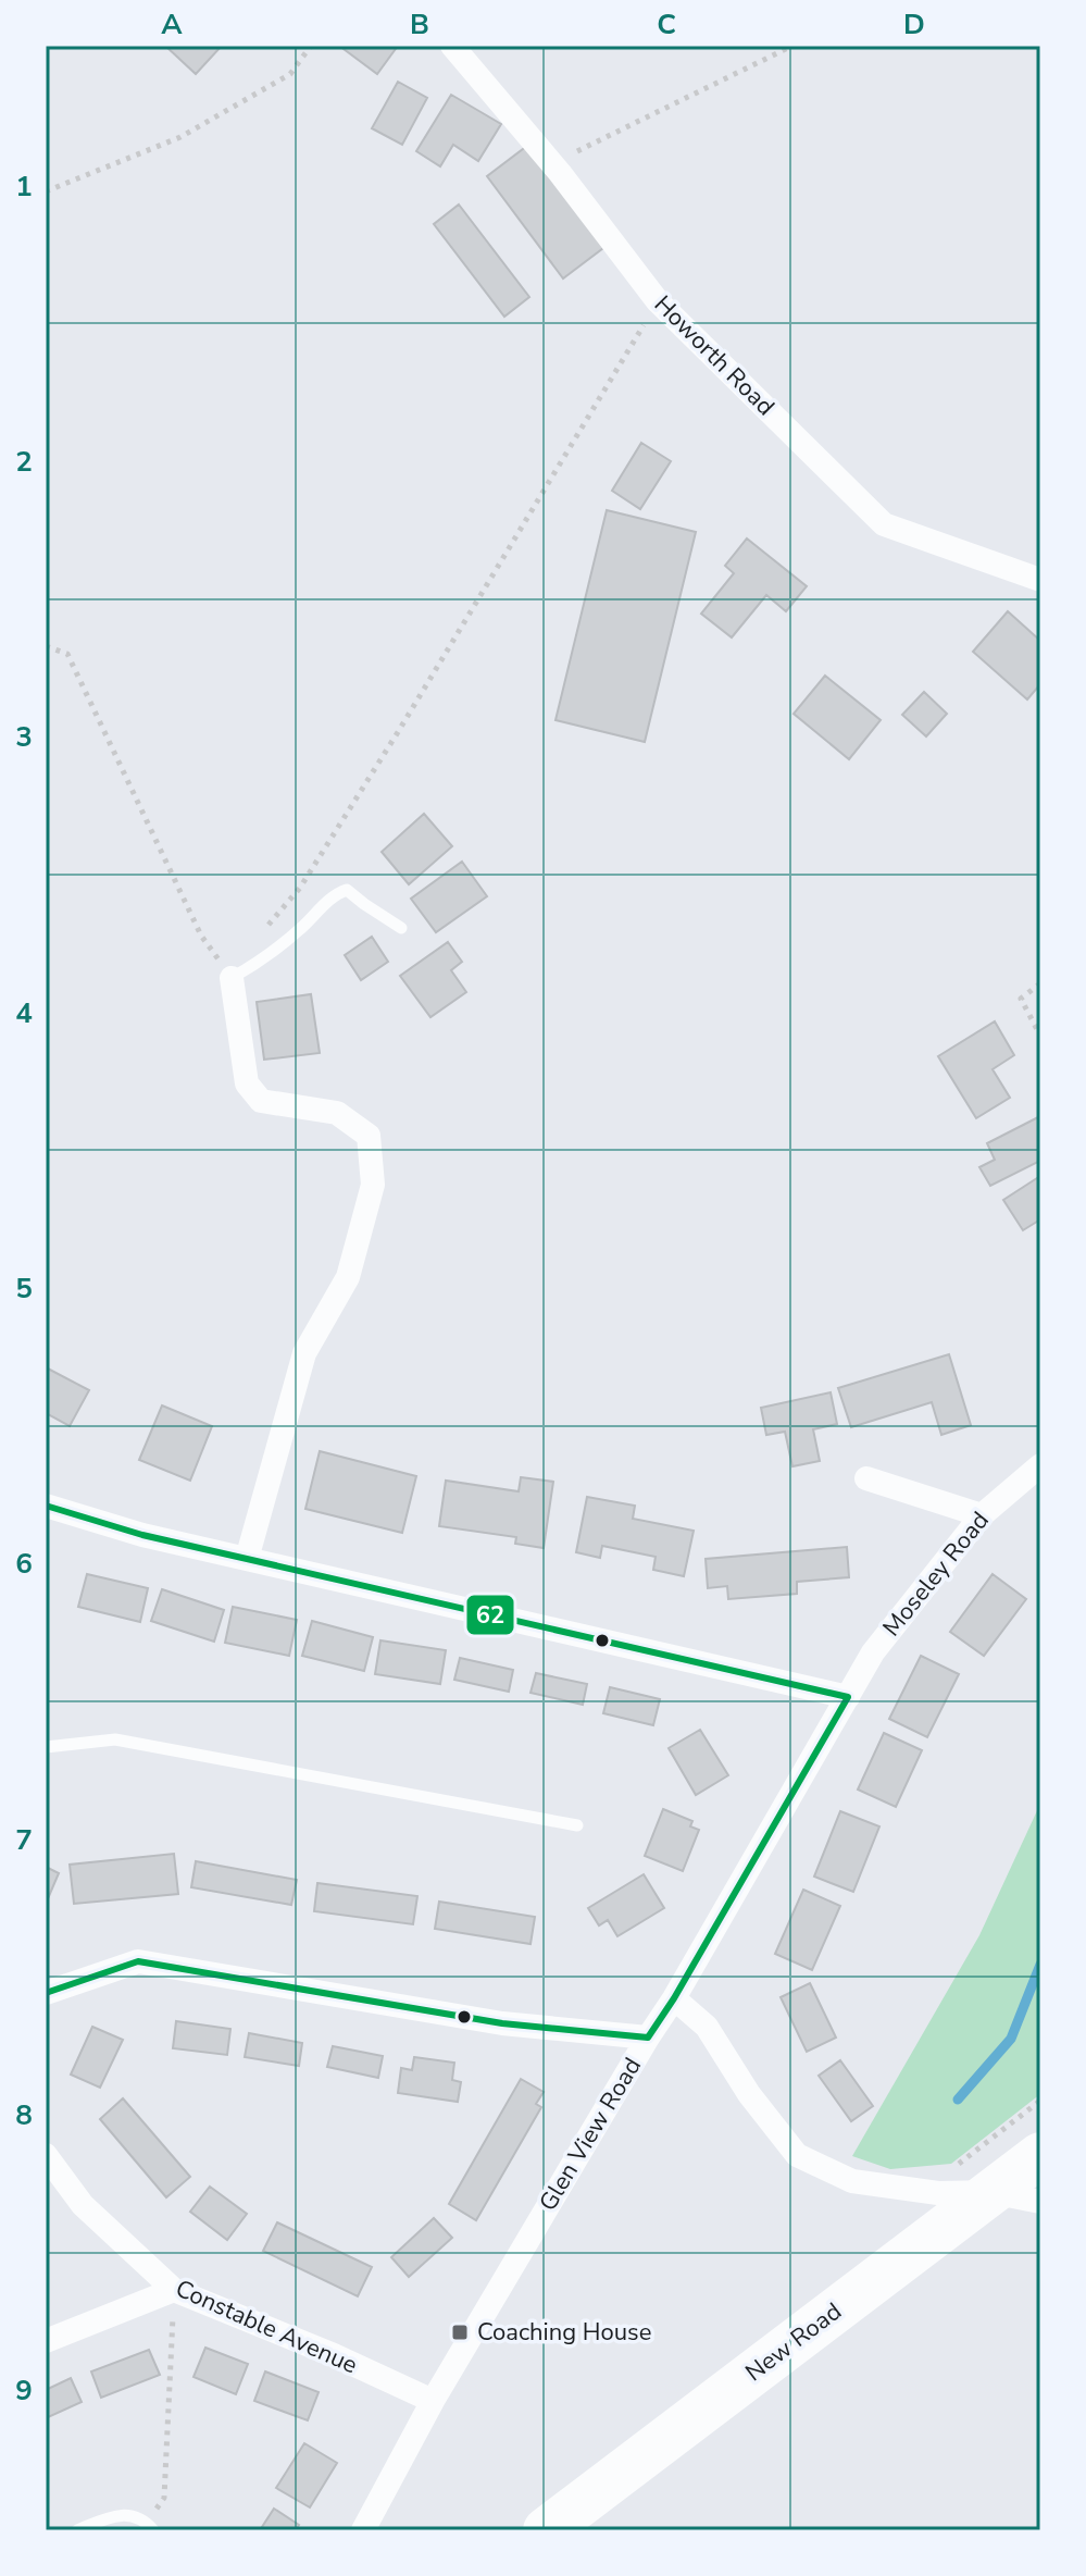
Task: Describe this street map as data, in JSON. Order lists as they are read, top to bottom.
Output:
{
  "streets": {
    "highway": ["New Road"],
    "street": [
      "Howorth Road",
      "Moseley Road",
      "Glen View Road",
      "Constable Avenue"
    ]
  },
  "crossings": [
    ["Moseley Road", "Glen View Road"],
    ["Glen View Road", "Constable Avenue"]
  ],
  "places": {
    "transit": ["Coaching House"]
  },
  "lines": ["transit line 62"],
  "grid": {
    "columns": [
      "A",
      "B",
      "C",
      "D"
    ],
    "rows": [
      "1",
      "2",
      "3",
      "4",
      "5",
      "6",
      "7",
      "8",
      "9"
    ]
  }
}
